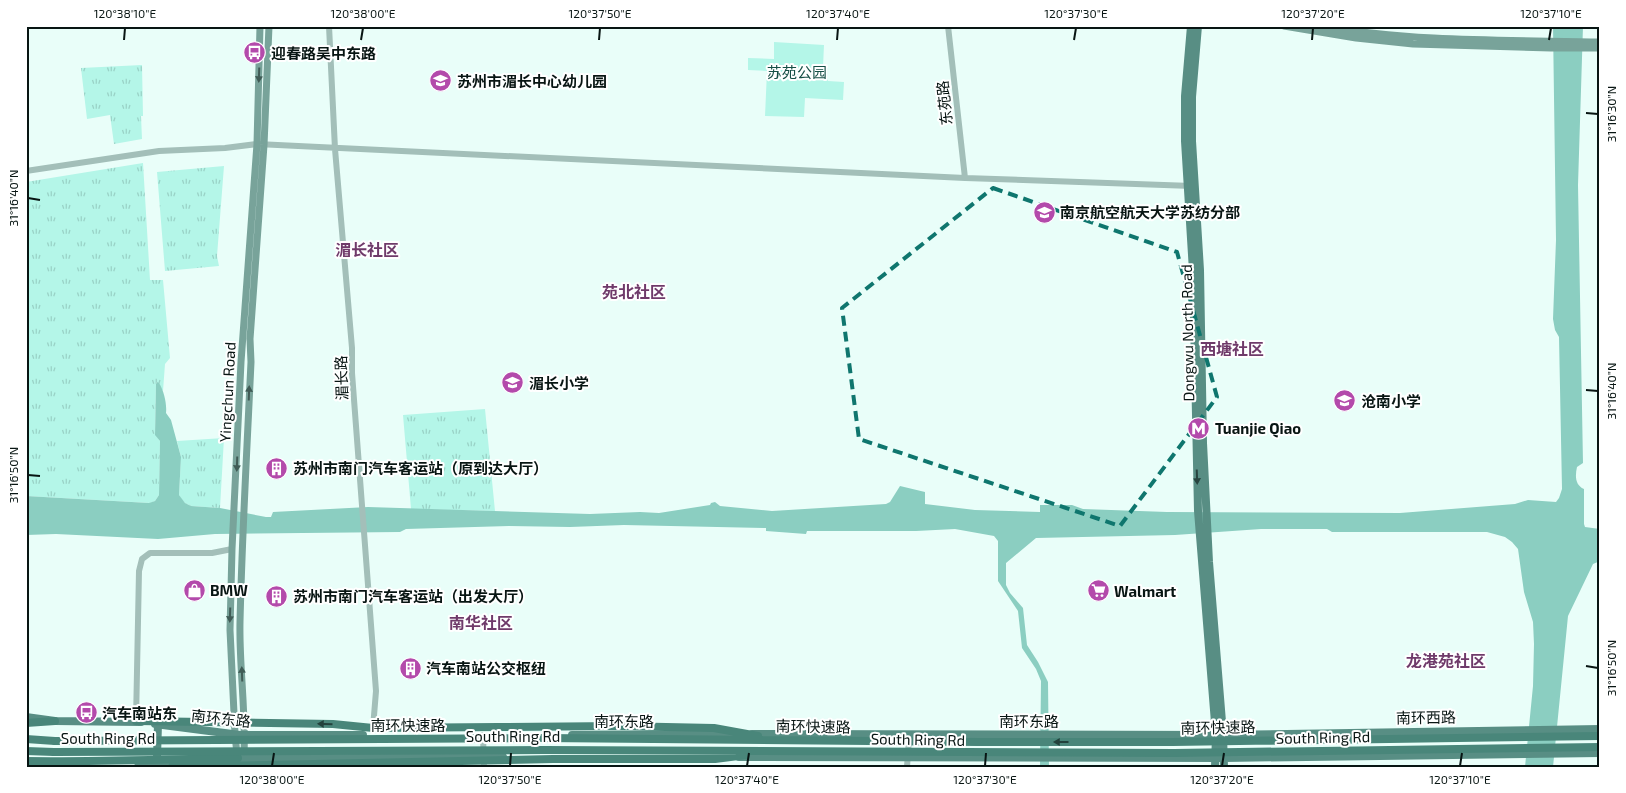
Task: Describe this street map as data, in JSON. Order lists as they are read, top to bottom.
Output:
{
  "streets": {
    "highway": ["南环快速路", "South Ring Rd"],
    "main road": [
      "Dongwu North Road",
      "Yingchun Road",
      "南环西路",
      "南环东路"
    ],
    "street": ["东苑路", "湄长路"]
  },
  "crossings": [
    ["Dongwu North Road", "南环西路"],
    ["Dongwu North Road", "南环东路"],
    ["Yingchun Road", "南环东路"],
    ["南环西路", "南环东路"]
  ],
  "one_way": ["南环快速路"],
  "districts": [
    "湄长社区",
    "苑北社区",
    "西塘社区",
    "南华社区",
    "龙港苑社区"
  ],
  "parks": ["苏苑公园"],
  "places": {
    "bus stop": ["迎春路吴中东路", "汽车南站东"],
    "school or university": [
      "苏州市湄长中心幼儿园",
      "南京航空航天大学苏纺分部",
      "湄长小学",
      "沧南小学"
    ],
    "metro station": ["Tuanjie Qiao"],
    "building": ["苏州市南门汽车客运站（原到达大厅）", "苏州市南门汽车客运站（出发大厅）", "汽车南站公交枢纽"],
    "shop": ["BMW"],
    "supermarket": ["Walmart"]
  },
  "coordinates": [
    "120°38'10\"E",
    "120°38'00\"E",
    "120°37'50\"E",
    "120°37'40\"E",
    "120°37'30\"E",
    "120°37'20\"E",
    "120°37'10\"E",
    "31°16'30\"N",
    "31°16'40\"N",
    "31°16'50\"N"
  ]
}
